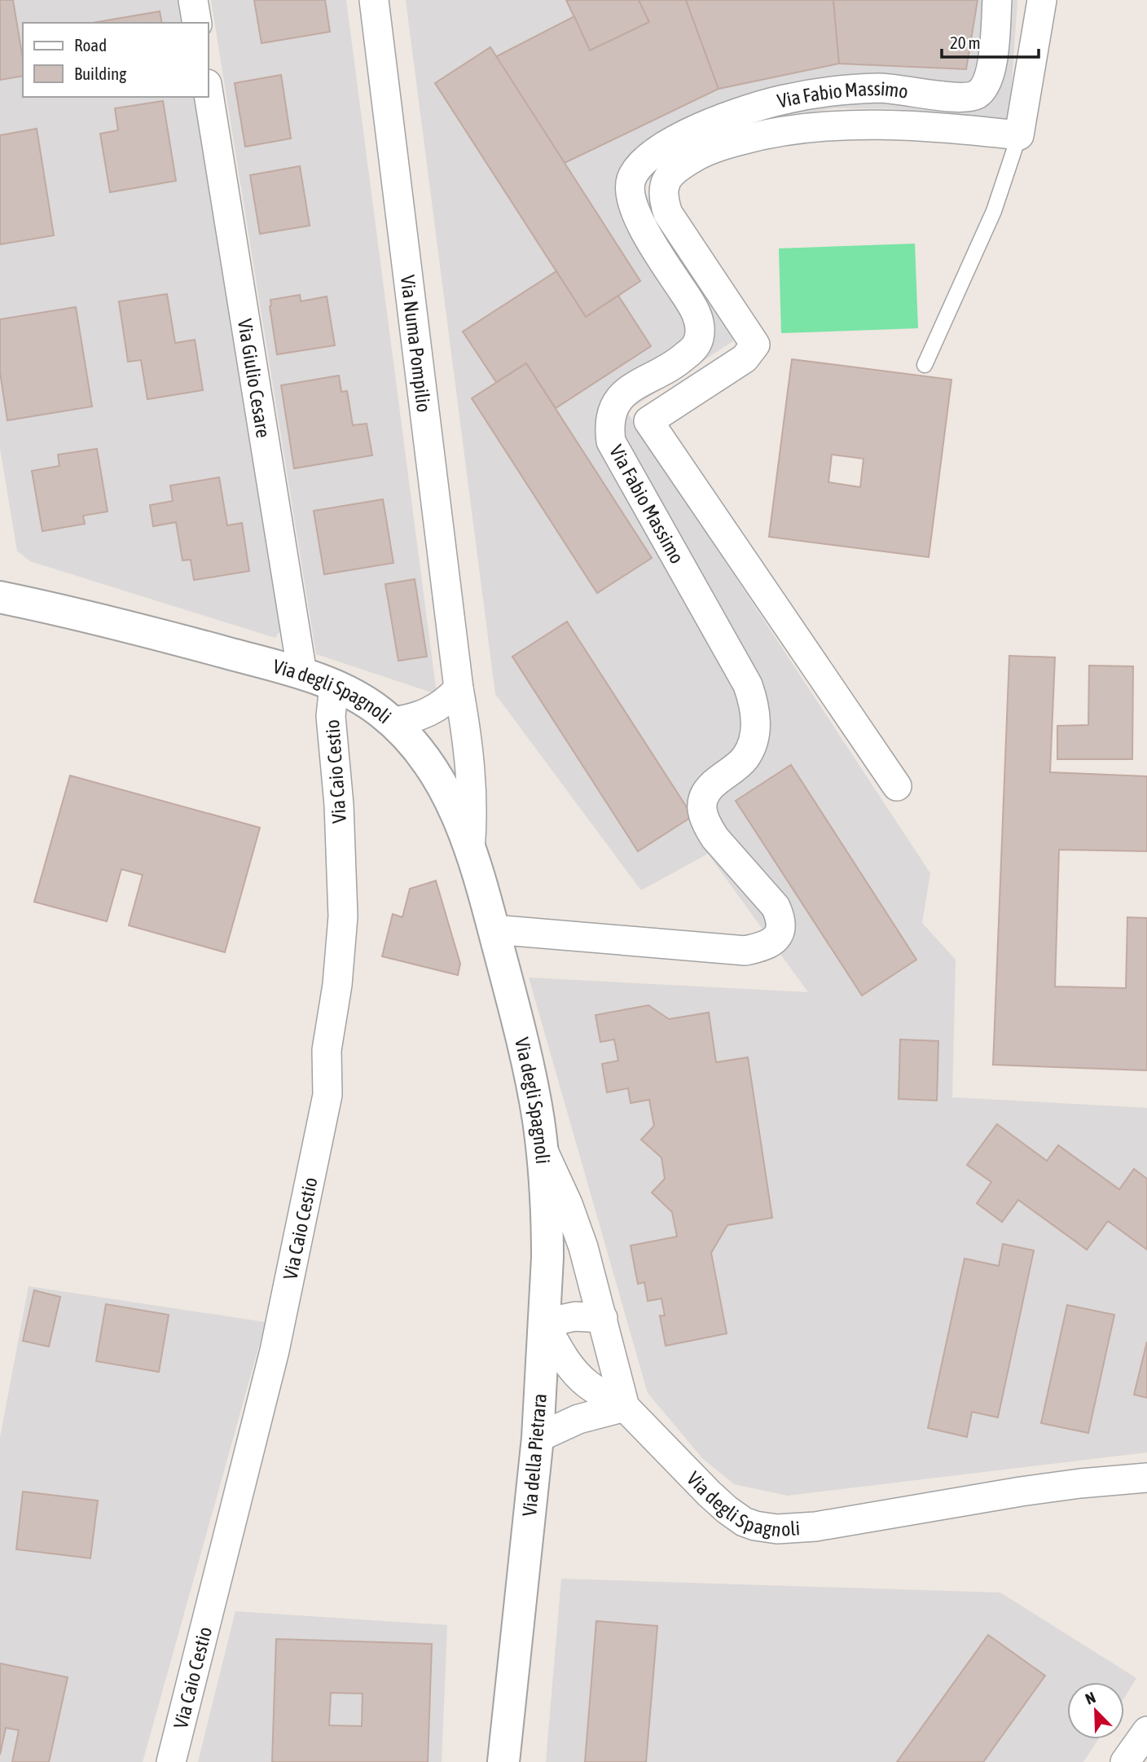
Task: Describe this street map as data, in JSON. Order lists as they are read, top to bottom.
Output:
{
  "streets": {
    "street": [
      "Via Fabio Massimo",
      "Via Numa Pompilio",
      "Via Giulio Cesare",
      "Via degli Spagnoli",
      "Via Caio Cestio",
      "Via della Pietrara"
    ]
  },
  "crossings": [
    ["Via Fabio Massimo", "Via degli Spagnoli"],
    ["Via Numa Pompilio", "Via degli Spagnoli"],
    ["Via Giulio Cesare", "Via degli Spagnoli"],
    ["Via degli Spagnoli", "Via Caio Cestio"],
    ["Via degli Spagnoli", "Via della Pietrara"]
  ],
  "legend": ["Road", "Building"],
  "scale_bar": "20 m",
  "north": "top left"
}
